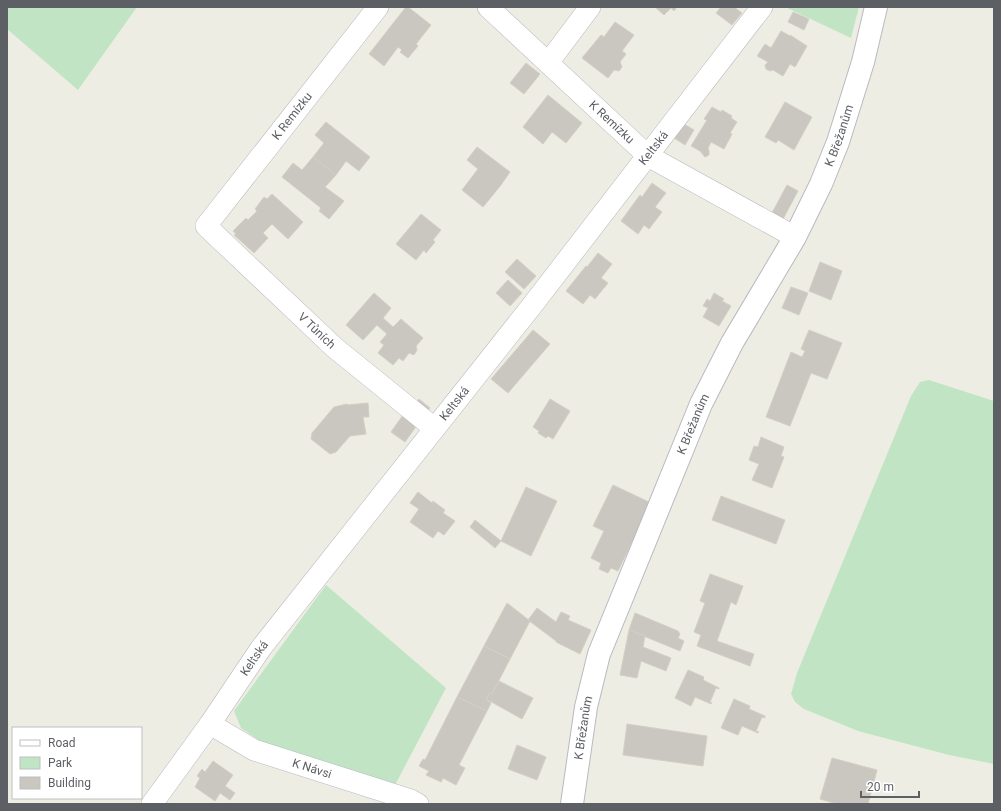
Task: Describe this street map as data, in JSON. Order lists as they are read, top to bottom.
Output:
{
  "streets": {
    "street": [
      "K Remízku",
      "K Břežanům",
      "Keltská",
      "V Tůních",
      "K Návsi"
    ]
  },
  "crossings": [
    ["K Remízku", "K Břežanům"],
    ["K Remízku", "Keltská"],
    ["K Remízku", "V Tůních"],
    ["Keltská", "V Tůních"],
    ["Keltská", "K Návsi"]
  ],
  "legend": ["Road", "Park", "Building"],
  "scale_bar": "20 m"
}
